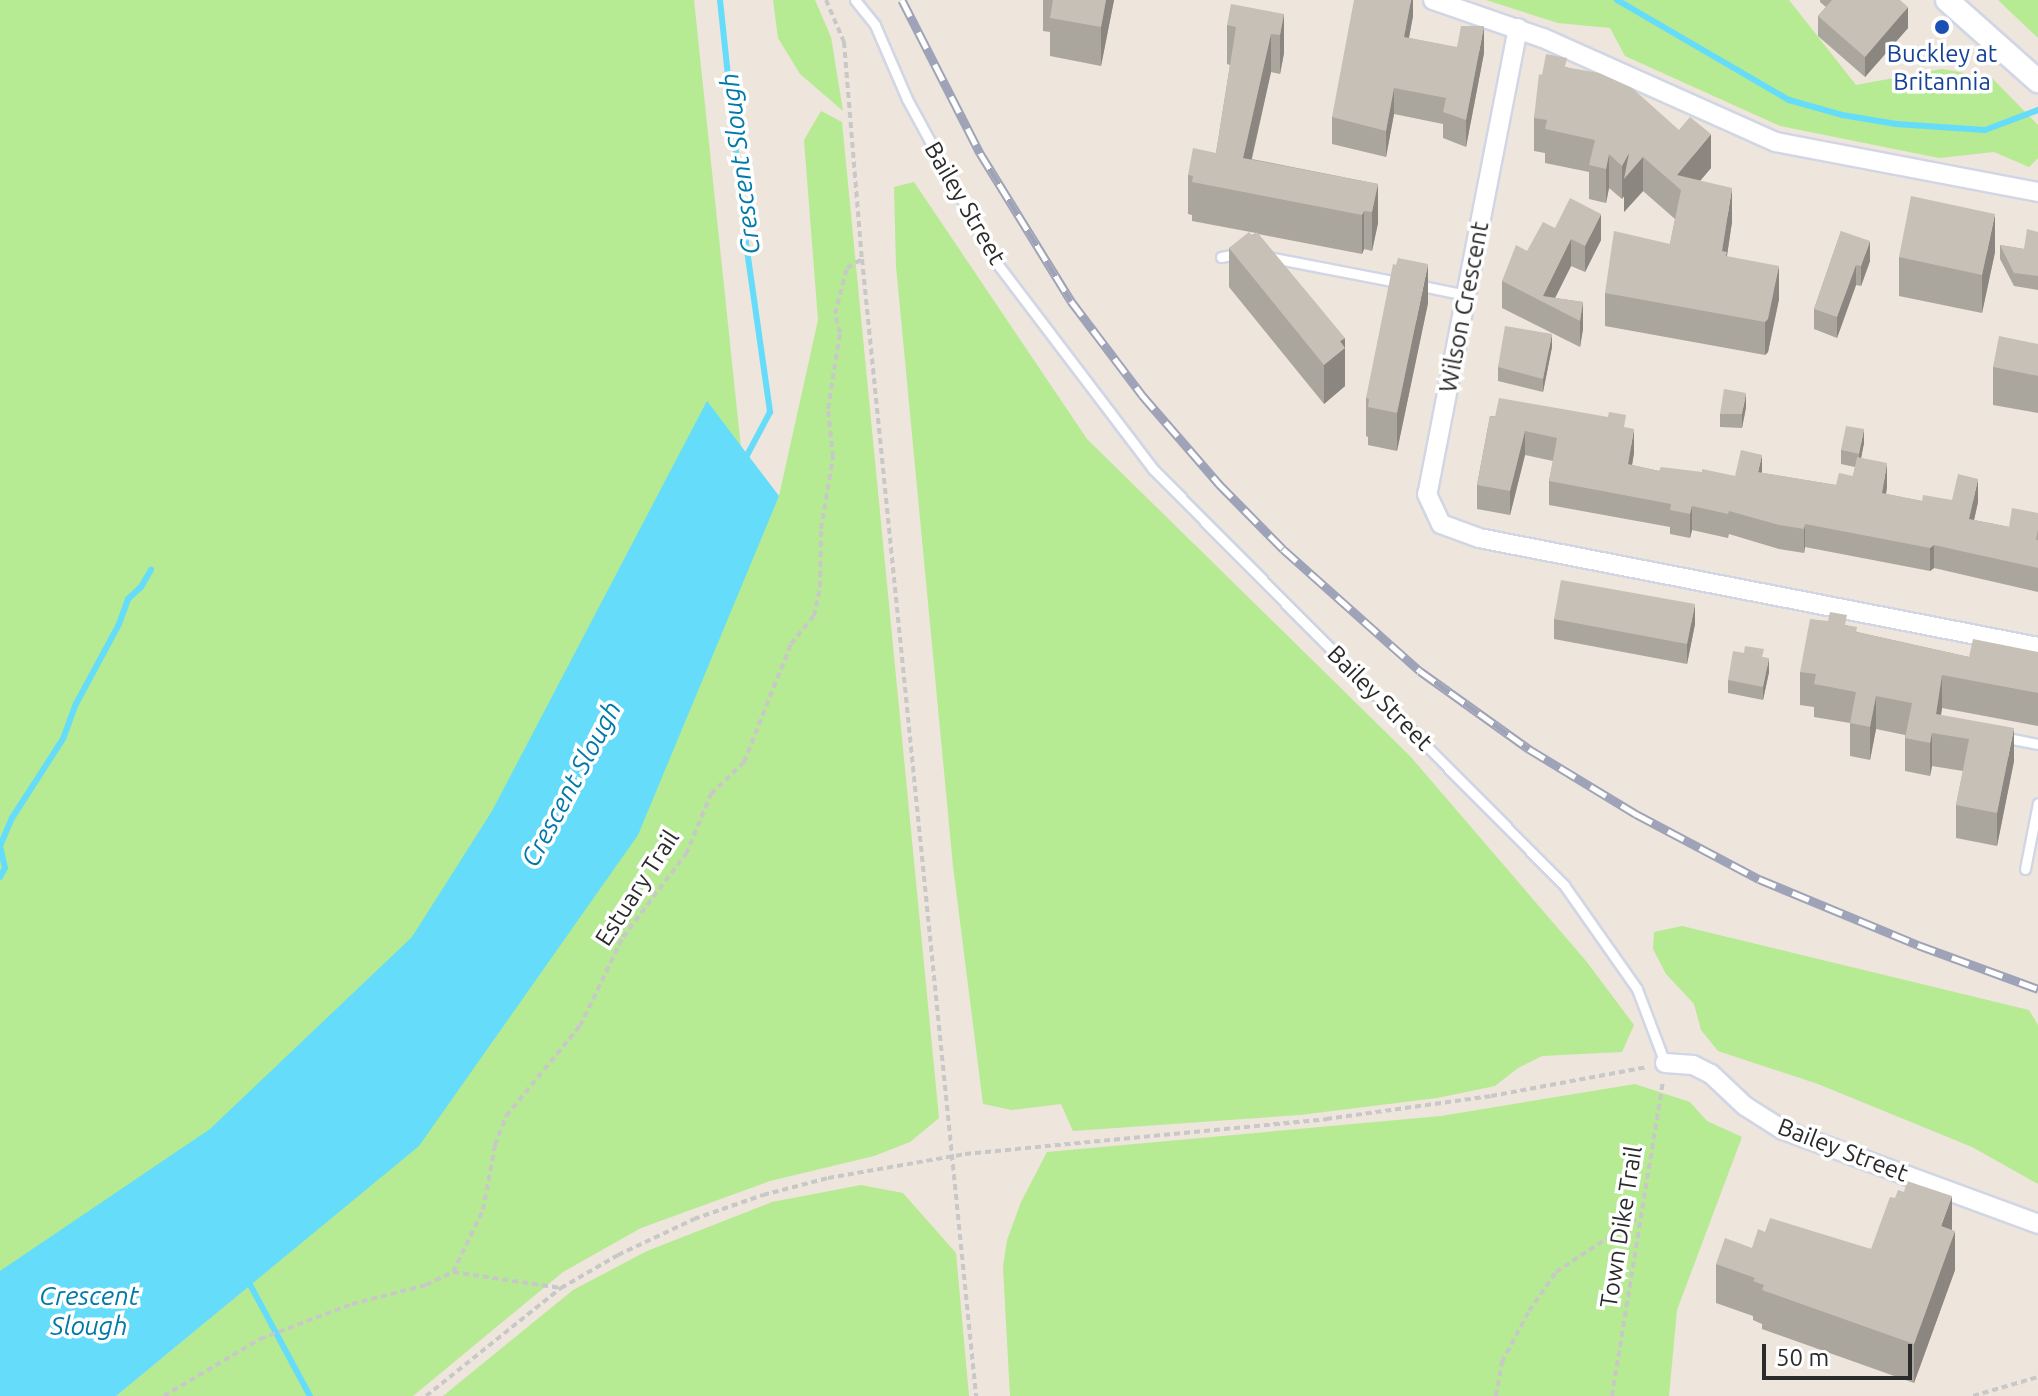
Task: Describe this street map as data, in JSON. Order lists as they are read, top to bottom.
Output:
{
  "streets": {
    "street": ["Bailey Street", "Wilson Crescent"],
    "path": ["Estuary Trail", "Town Dike Trail"]
  },
  "crossings": [
    ["Bailey Street", "Town Dike Trail"]
  ],
  "water": ["Crescent Slough"],
  "places": ["Buckley at Britannia"],
  "scale_bar": "50 m"
}
